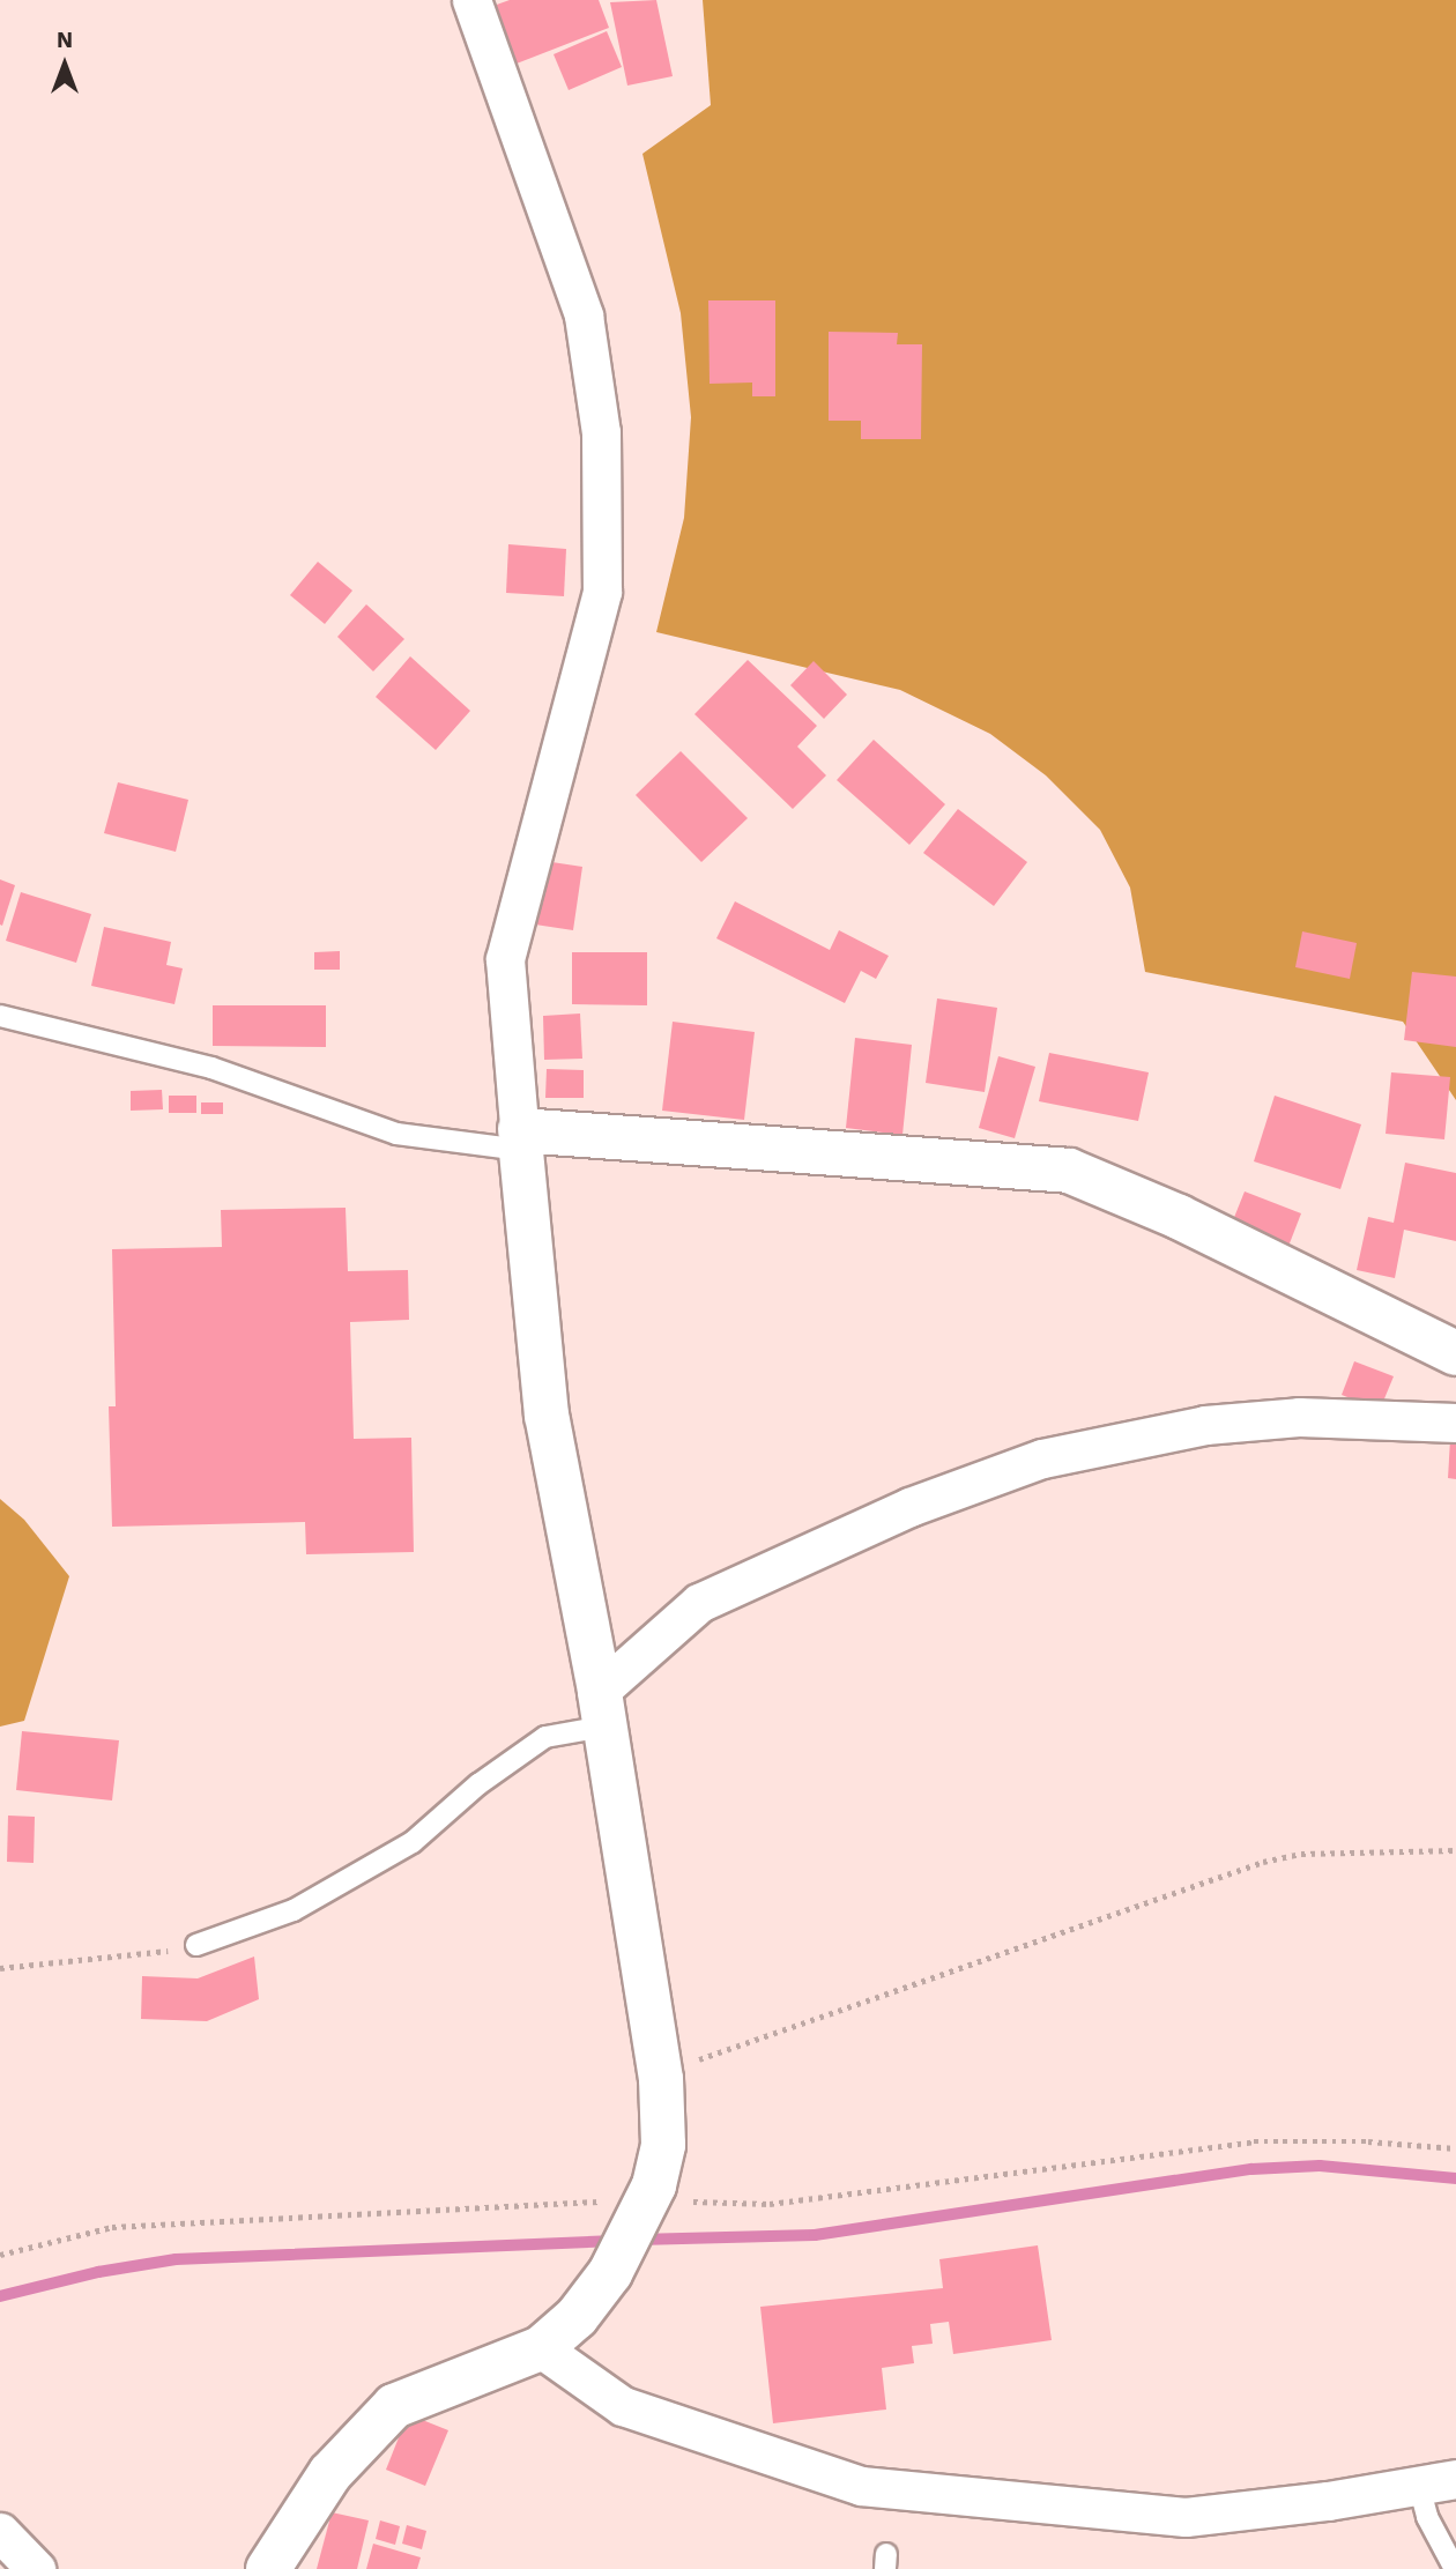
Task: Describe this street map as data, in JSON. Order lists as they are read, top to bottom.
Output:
{
  "north": "top"
}
